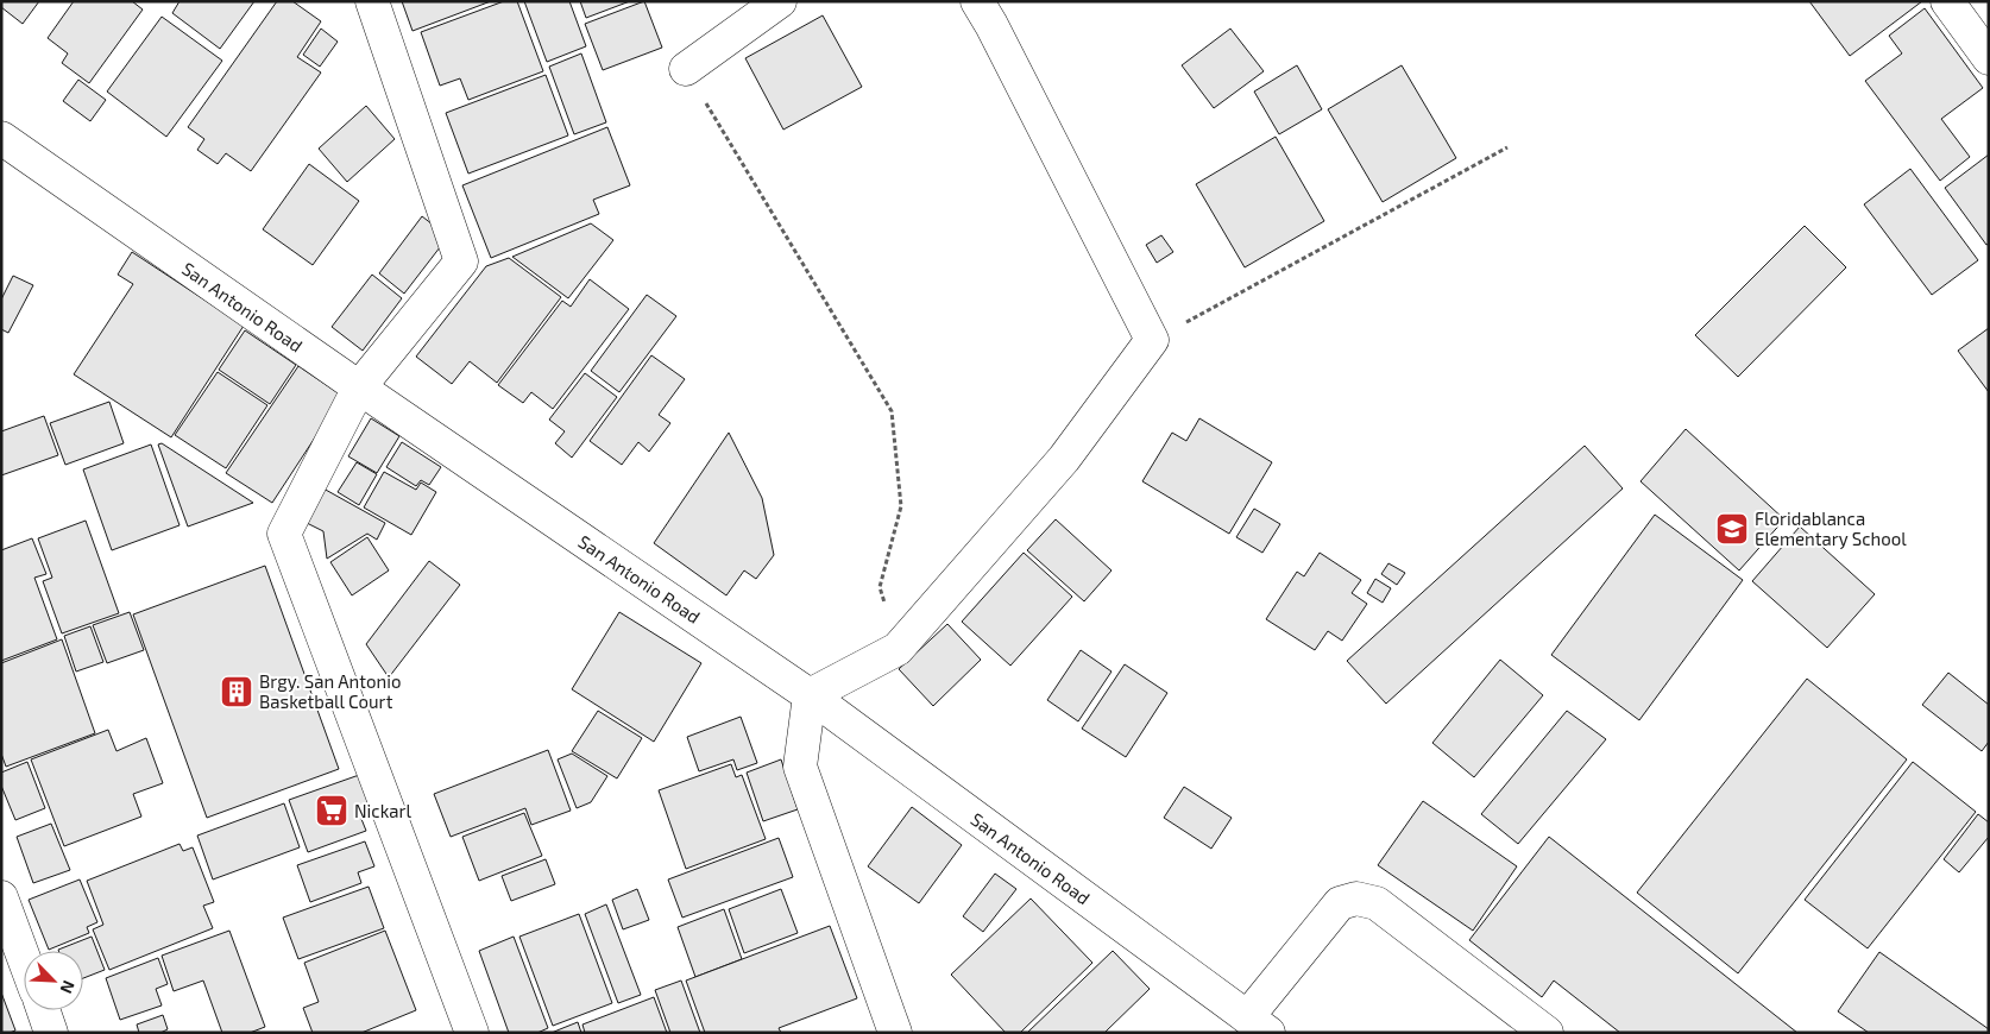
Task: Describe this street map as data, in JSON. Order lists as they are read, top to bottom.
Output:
{
  "streets": {
    "street": ["San Antonio Road"]
  },
  "places": {
    "school or university": ["Floridablanca Elementary School"],
    "building": ["Brgy. San Antonio Basketball Court"],
    "supermarket": ["Nickarl"]
  },
  "north": "bottom right"
}
